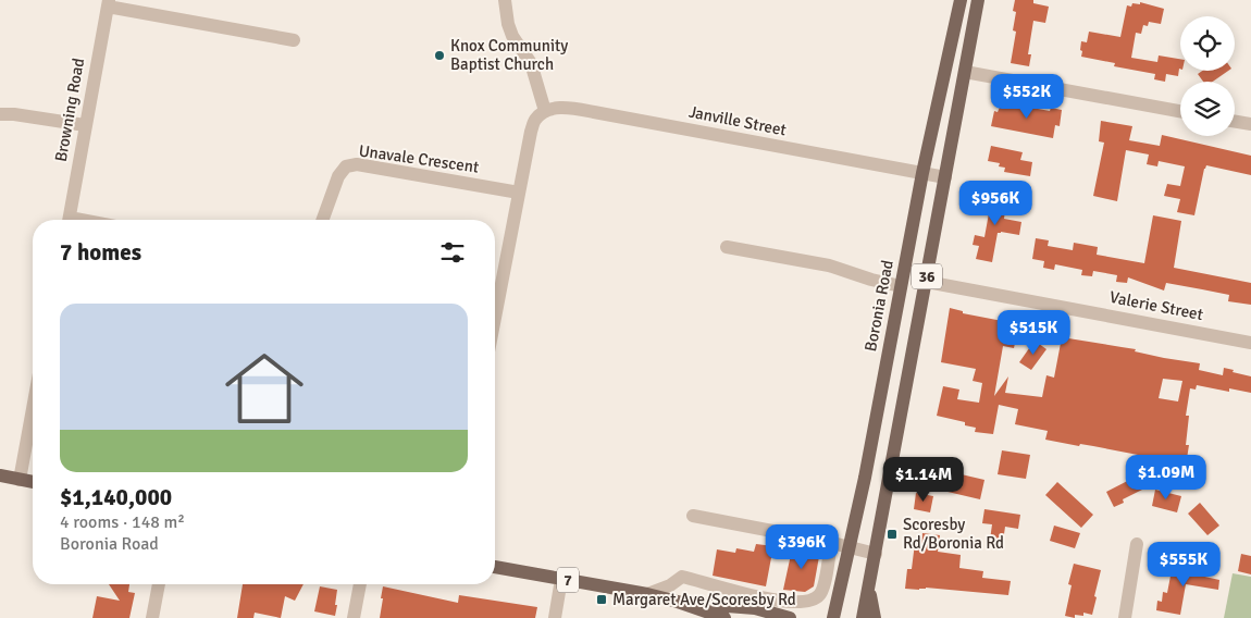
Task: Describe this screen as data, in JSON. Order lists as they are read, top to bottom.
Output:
{
  "streets": {
    "main road": ["36", "Boronia Road", "7"],
    "street": [
      "Browning Road",
      "Janville Street",
      "Unavale Crescent",
      "Valerie Street"
    ]
  },
  "crossings": [
    ["Janville Street", "36"],
    ["Janville Street", "Boronia Road"],
    ["36", "Valerie Street"]
  ],
  "places": {
    "other": ["Knox Community Baptist Church"],
    "transit": ["Scoresby Rd/Boronia Rd", "Margaret Ave/Scoresby Rd"]
  },
  "page": {
    "price": [
      "$552K",
      "$956K",
      "$515K",
      "$1.09M",
      "$1.14M",
      "$396K",
      "$555K"
    ],
    "heading": "7 homes",
    "list": [
      {
        "name": "$1,140,000",
        "note": "4 rooms · 148 m² · Boronia Road"
      }
    ]
  }
}
